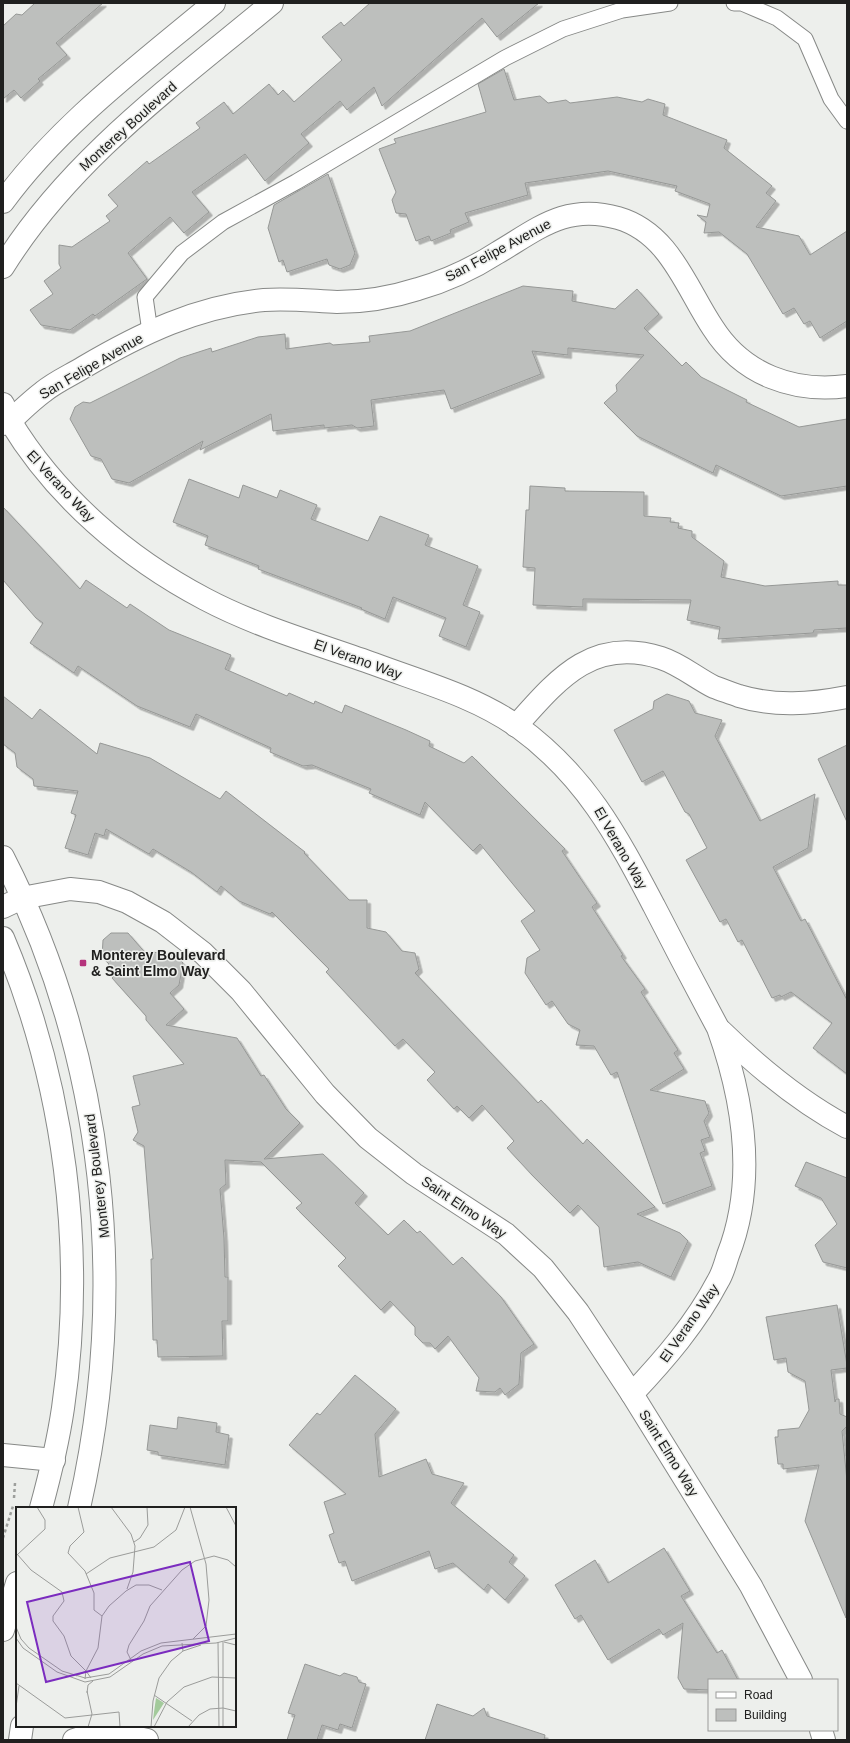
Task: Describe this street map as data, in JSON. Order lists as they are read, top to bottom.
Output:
{
  "streets": {
    "street": [
      "Monterey Boulevard",
      "San Felipe Avenue",
      "El Verano Way",
      "Saint Elmo Way"
    ]
  },
  "crossings": [
    ["Monterey Boulevard", "Saint Elmo Way"],
    ["San Felipe Avenue", "El Verano Way"],
    ["El Verano Way", "Saint Elmo Way"]
  ],
  "places": {
    "transit": ["Monterey Boulevard & Saint Elmo Way"]
  },
  "legend": ["Road", "Building"]
}
